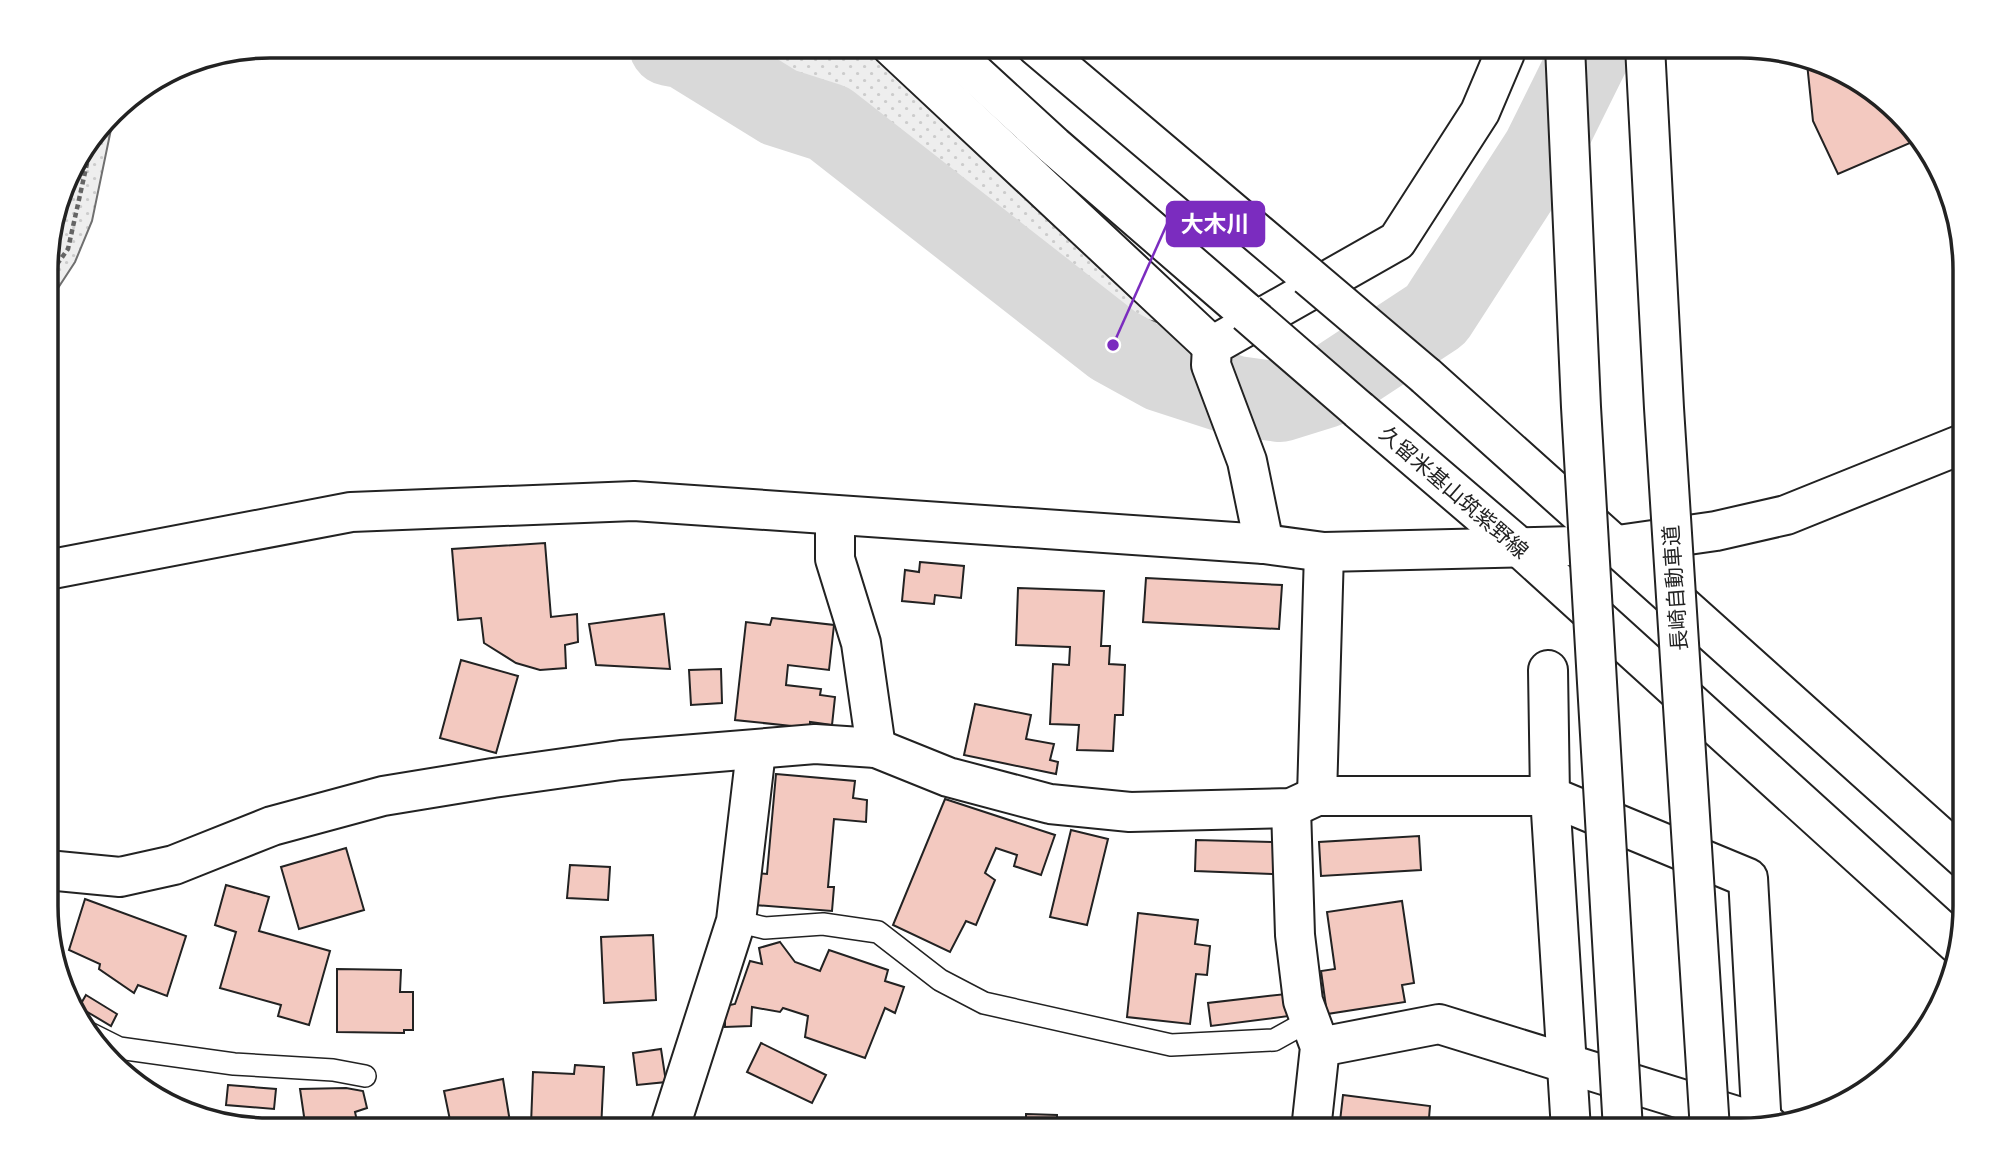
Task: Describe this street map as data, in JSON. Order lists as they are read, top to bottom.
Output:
{
  "streets": {
    "main road": ["久留米基山筑紫野線", "長崎自動車道"]
  },
  "places": ["大木川"]
}
